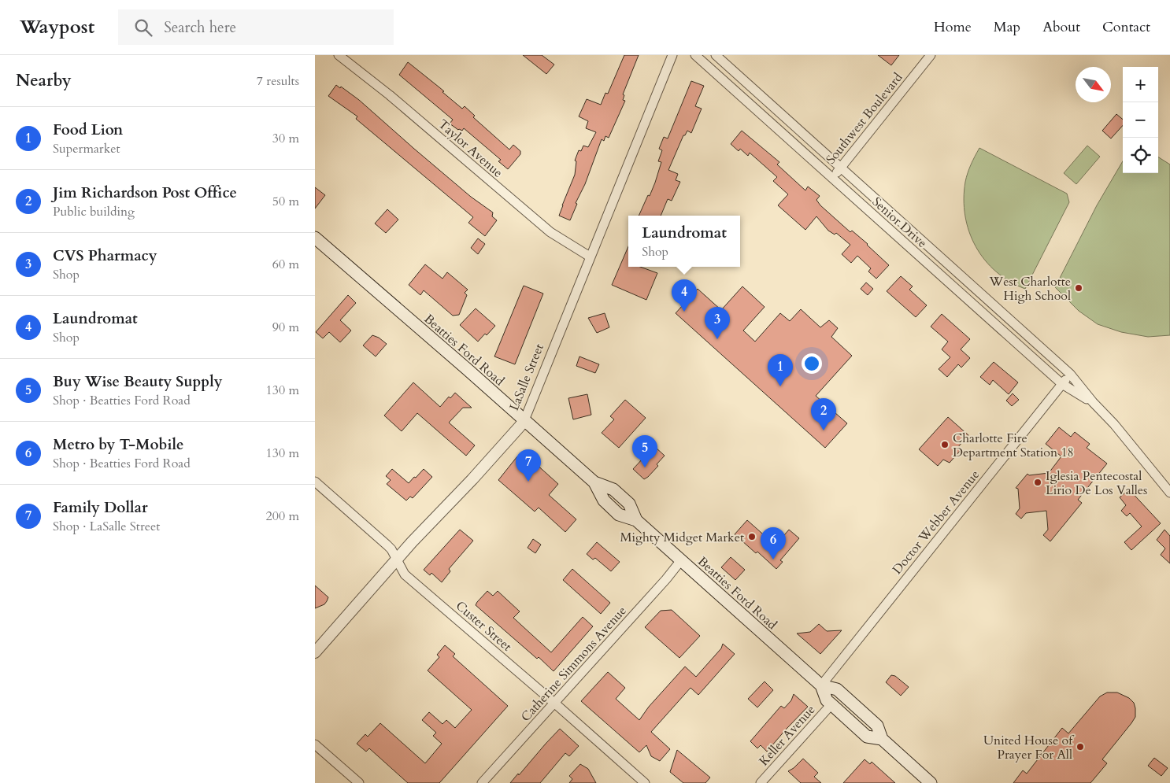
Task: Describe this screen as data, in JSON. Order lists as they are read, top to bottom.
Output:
{
  "streets": {
    "main road": ["Beatties Ford Road"],
    "street": [
      "Southwest Boulevard",
      "Taylor Avenue",
      "Senior Drive",
      "LaSalle Street",
      "Doctor Webber Avenue",
      "Custer Street",
      "Catherine Simmons Avenue",
      "Keller Avenue"
    ]
  },
  "crossings": [
    ["Southwest Boulevard", "Senior Drive"],
    ["Taylor Avenue", "LaSalle Street"],
    ["Senior Drive", "Doctor Webber Avenue"],
    ["Beatties Ford Road", "LaSalle Street"],
    ["Beatties Ford Road", "Doctor Webber Avenue"],
    ["Beatties Ford Road", "Catherine Simmons Avenue"],
    ["Beatties Ford Road", "Keller Avenue"],
    ["LaSalle Street", "Custer Street"],
    ["Custer Street", "Catherine Simmons Avenue"]
  ],
  "places": [
    "West Charlotte High School",
    "Charlotte Fire Department Station 18",
    "Iglesia Pentecostal Lirio De Los Valles",
    "Mighty Midget Market",
    "United House of Prayer For All"
  ],
  "north": "bottom right",
  "page": {
    "header": "Waypost",
    "search": "Search here",
    "nav": [
      "Home",
      "Map",
      "About",
      "Contact"
    ],
    "heading": ["Nearby", "7 results"],
    "map_buttons": ["+", "−"],
    "list": [
      {
        "mark": "1",
        "name": "Food Lion",
        "note": "Supermarket",
        "value": "30 m"
      },
      {
        "mark": "2",
        "name": "Jim Richardson Post Office",
        "note": "Public building",
        "value": "50 m"
      },
      {
        "mark": "3",
        "name": "CVS Pharmacy",
        "note": "Shop",
        "value": "60 m"
      },
      {
        "mark": "4",
        "name": "Laundromat",
        "note": "Shop",
        "value": "90 m"
      },
      {
        "mark": "5",
        "name": "Buy Wise Beauty Supply",
        "note": "Shop · Beatties Ford Road",
        "value": "130 m"
      },
      {
        "mark": "6",
        "name": "Metro by T-Mobile",
        "note": "Shop · Beatties Ford Road",
        "value": "130 m"
      },
      {
        "mark": "7",
        "name": "Family Dollar",
        "note": "Shop · LaSalle Street",
        "value": "200 m"
      }
    ],
    "popup": ["Laundromat", "Shop"],
    "pins": [
      "4",
      "3",
      "1",
      "2",
      "5",
      "7",
      "6"
    ]
  }
}
